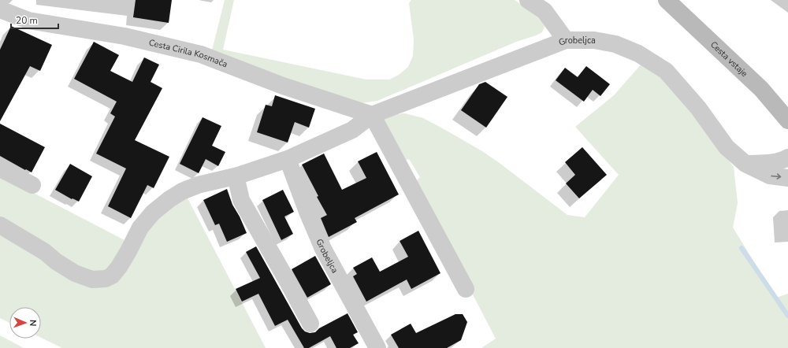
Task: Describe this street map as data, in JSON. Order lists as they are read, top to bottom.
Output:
{
  "streets": {
    "main road": ["Cesta vstaje"],
    "street": ["Grobeljca", "Cesta Cirila Kosmača"]
  },
  "crossings": [
    ["Grobeljca", "Cesta Cirila Kosmača"]
  ],
  "scale_bar": "20 m",
  "north": "right"
}
